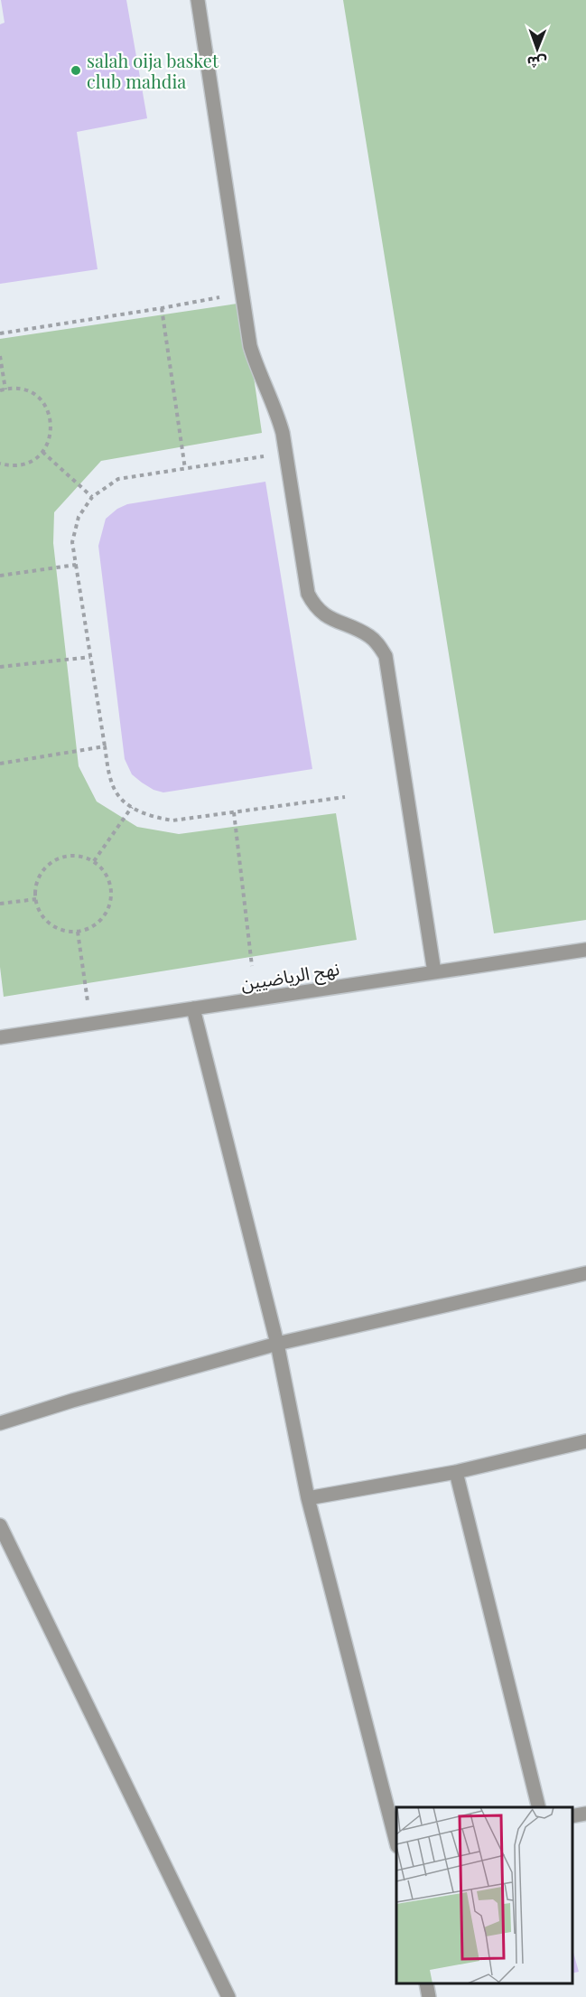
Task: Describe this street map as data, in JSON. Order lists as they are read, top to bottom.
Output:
{
  "streets": {
    "street": ["نهج الرياضيين"]
  },
  "places": ["salah oija basket club mahdia"],
  "north": "bottom"
}
